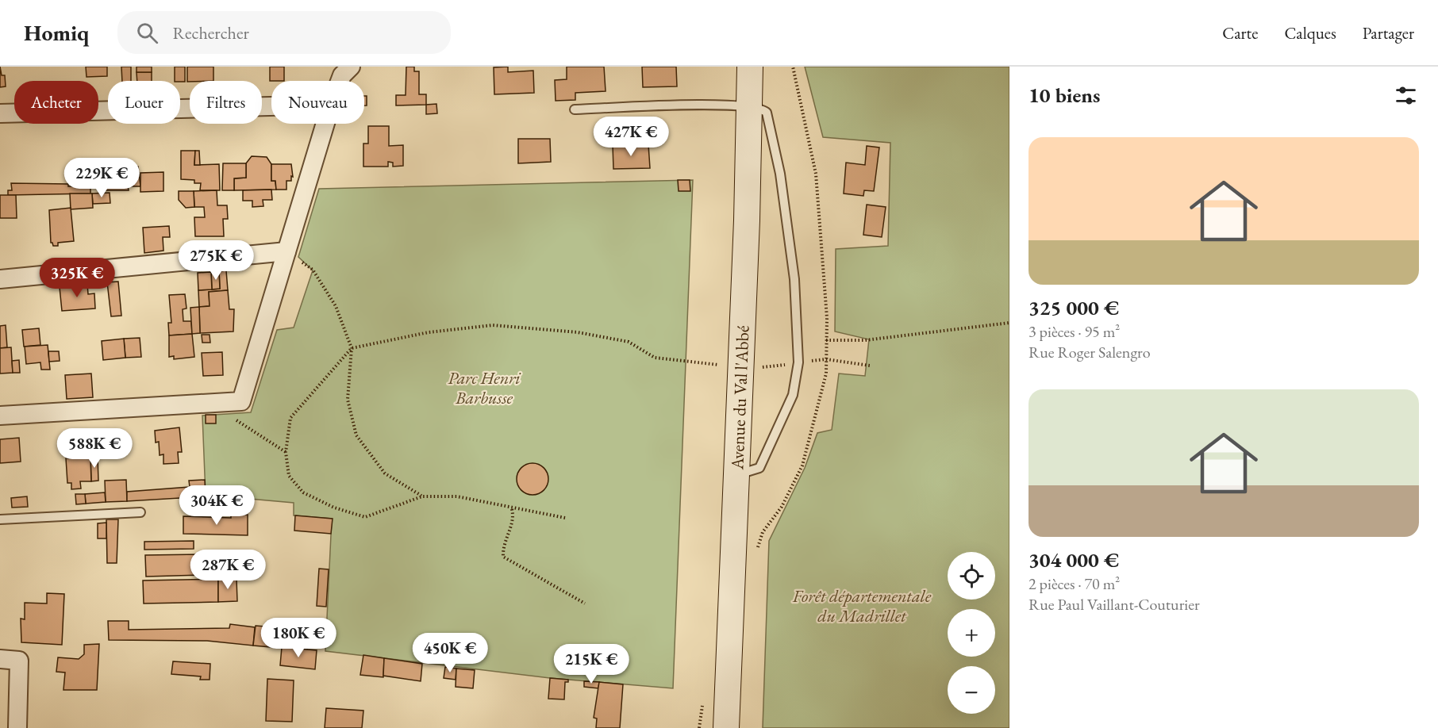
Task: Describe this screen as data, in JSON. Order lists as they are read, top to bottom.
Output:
{
  "streets": {
    "main road": ["Avenue du Val l'Abbé"]
  },
  "parks": ["Parc Henri Barbusse", "Forêt départementale du Madrillet"],
  "page": {
    "header": "Homiq",
    "search": "Rechercher",
    "nav": ["Carte", "Calques", "Partager"],
    "heading": "10 biens",
    "chip": [
      "Acheter",
      "Louer",
      "Filtres",
      "Nouveau"
    ],
    "price": [
      "427K €",
      "229K €",
      "275K €",
      "325K €",
      "588K €",
      "304K €",
      "287K €",
      "180K €",
      "450K €",
      "215K €"
    ],
    "list": [
      {
        "name": "325 000 €",
        "note": "3 pièces · 95 m² · Rue Roger Salengro"
      },
      {
        "name": "304 000 €",
        "note": "2 pièces · 70 m² · Rue Paul Vaillant-Couturier"
      }
    ],
    "map_buttons": ["+", "−"]
  }
}
